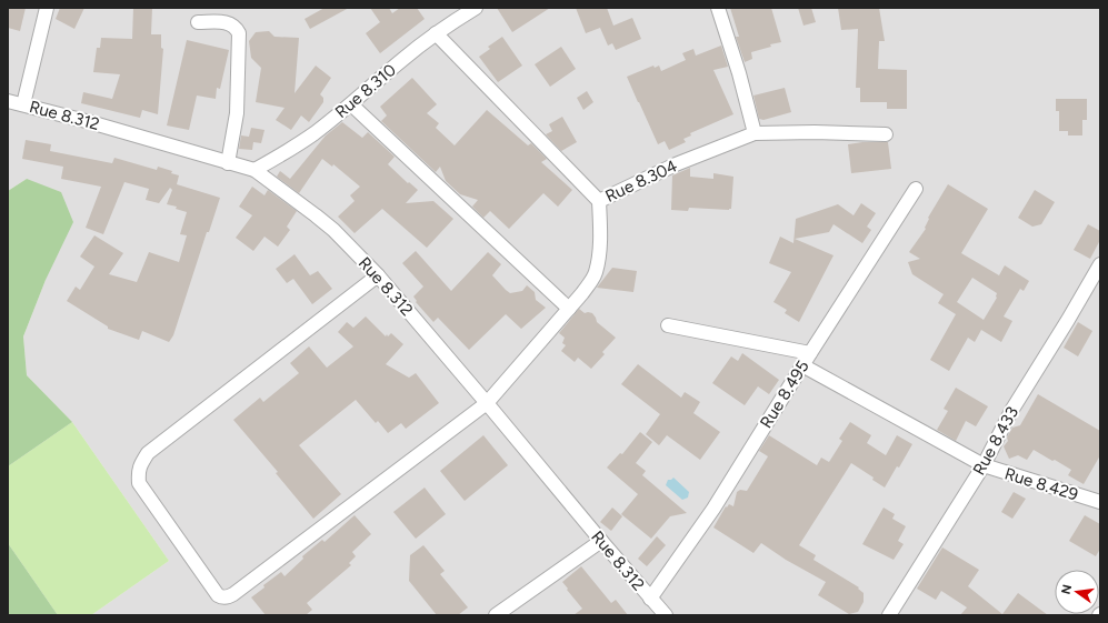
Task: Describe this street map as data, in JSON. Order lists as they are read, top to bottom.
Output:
{
  "streets": {
    "street": [
      "Rue 8.310",
      "Rue 8.312",
      "Rue 8.304",
      "Rue 8.495",
      "Rue 8.433",
      "Rue 8.429"
    ]
  },
  "crossings": [
    ["Rue 8.310", "Rue 8.312"],
    ["Rue 8.310", "Rue 8.304"],
    ["Rue 8.312", "Rue 8.495"],
    ["Rue 8.495", "Rue 8.429"],
    ["Rue 8.433", "Rue 8.429"]
  ],
  "north": "left"
}
